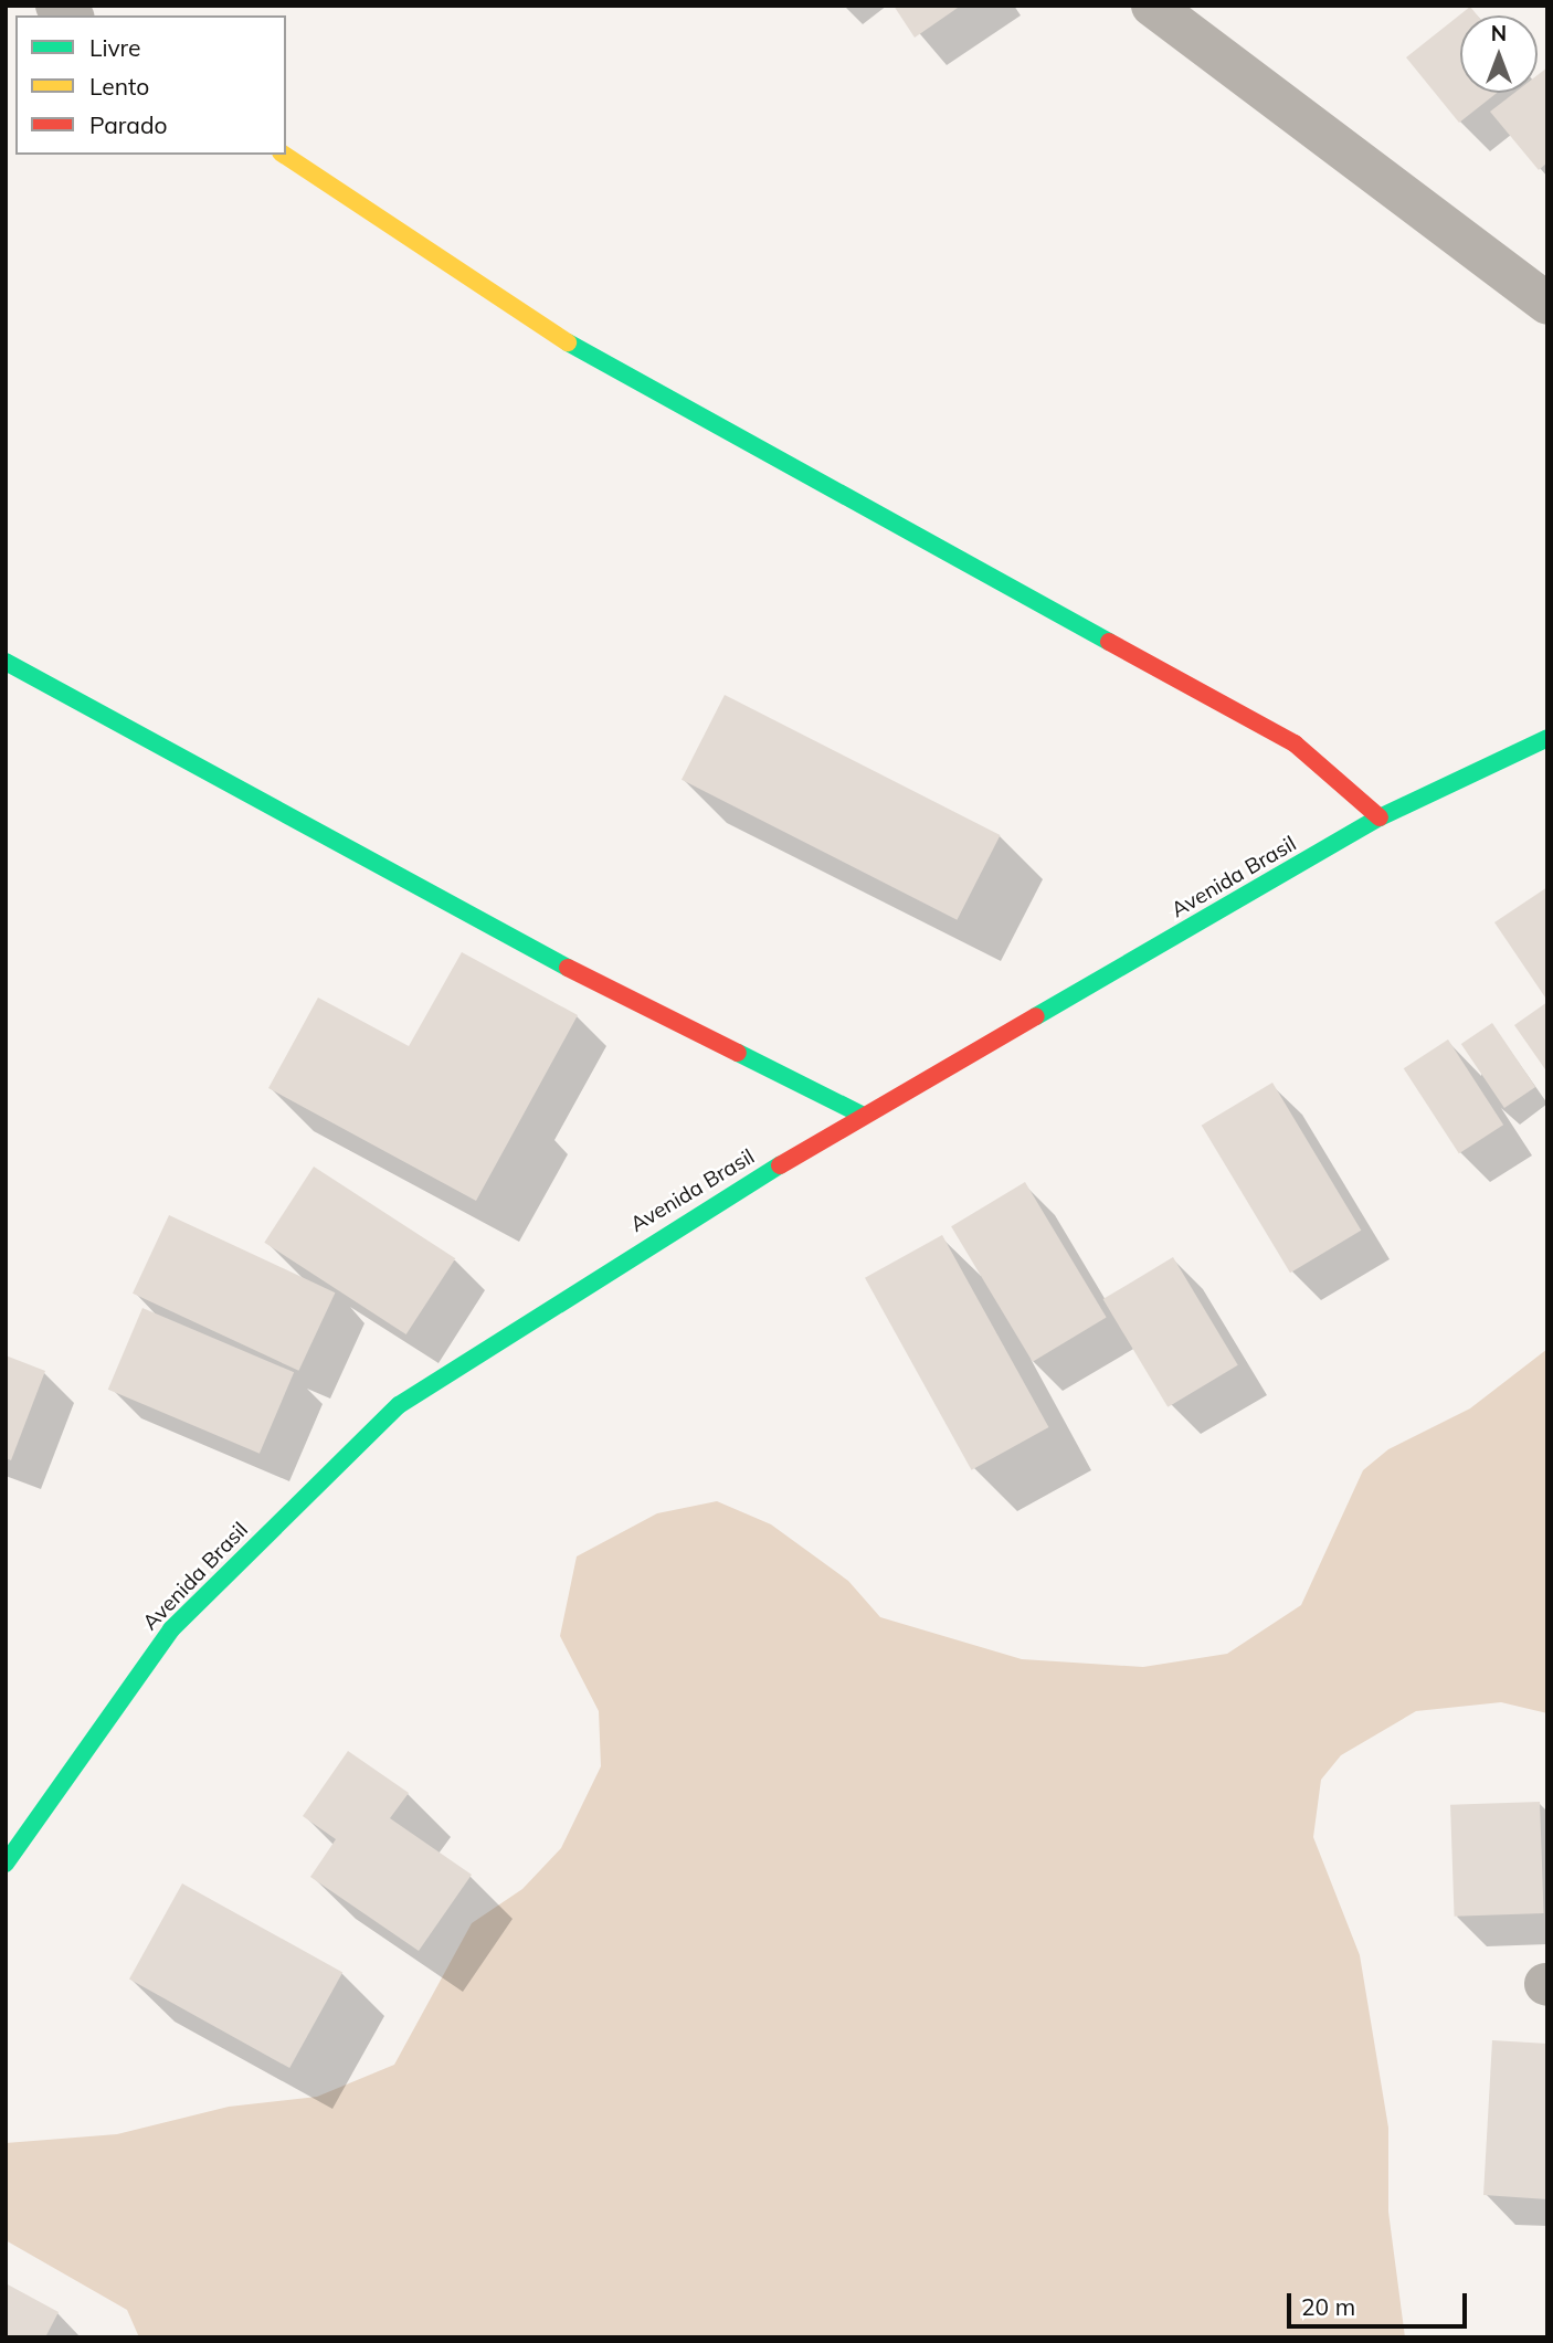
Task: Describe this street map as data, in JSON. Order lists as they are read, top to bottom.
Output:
{
  "streets": {
    "street": ["Avenida Brasil"]
  },
  "legend": ["Livre", "Lento", "Parado"],
  "scale_bar": "20 m",
  "north": "top"
}
